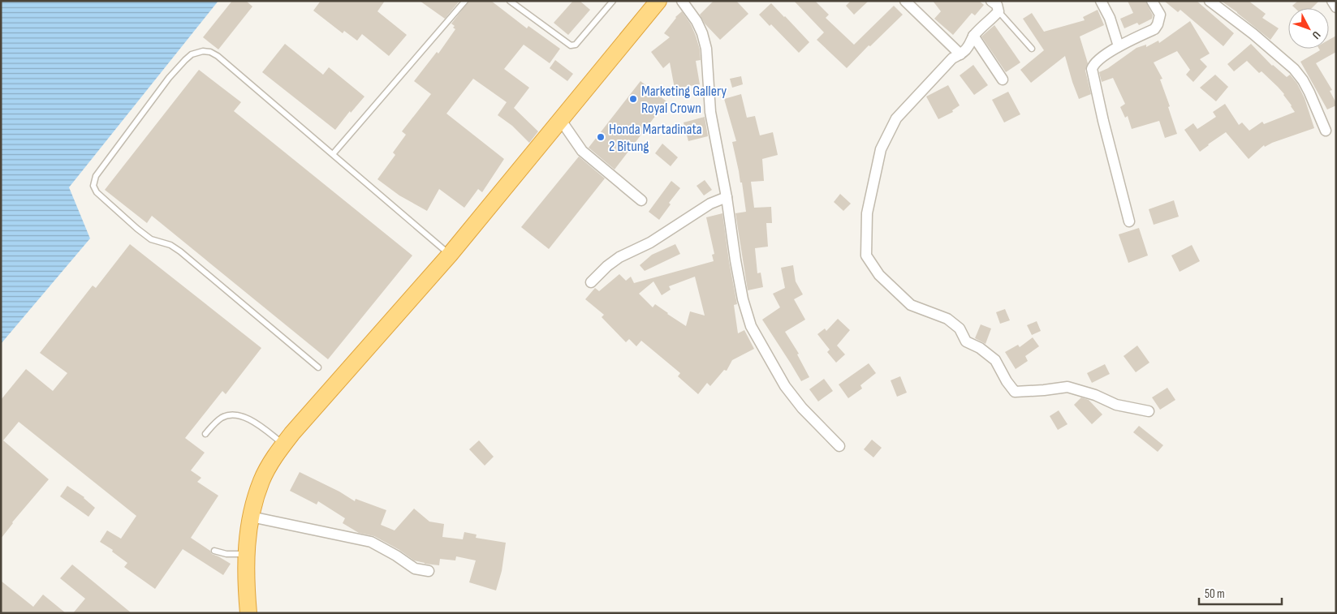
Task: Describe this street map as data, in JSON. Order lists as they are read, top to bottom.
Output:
{
  "places": ["Marketing Gallery Royal Crown", "Honda Martadinata 2 Bitung"],
  "scale_bar": "50 m",
  "north": "bottom right"
}
